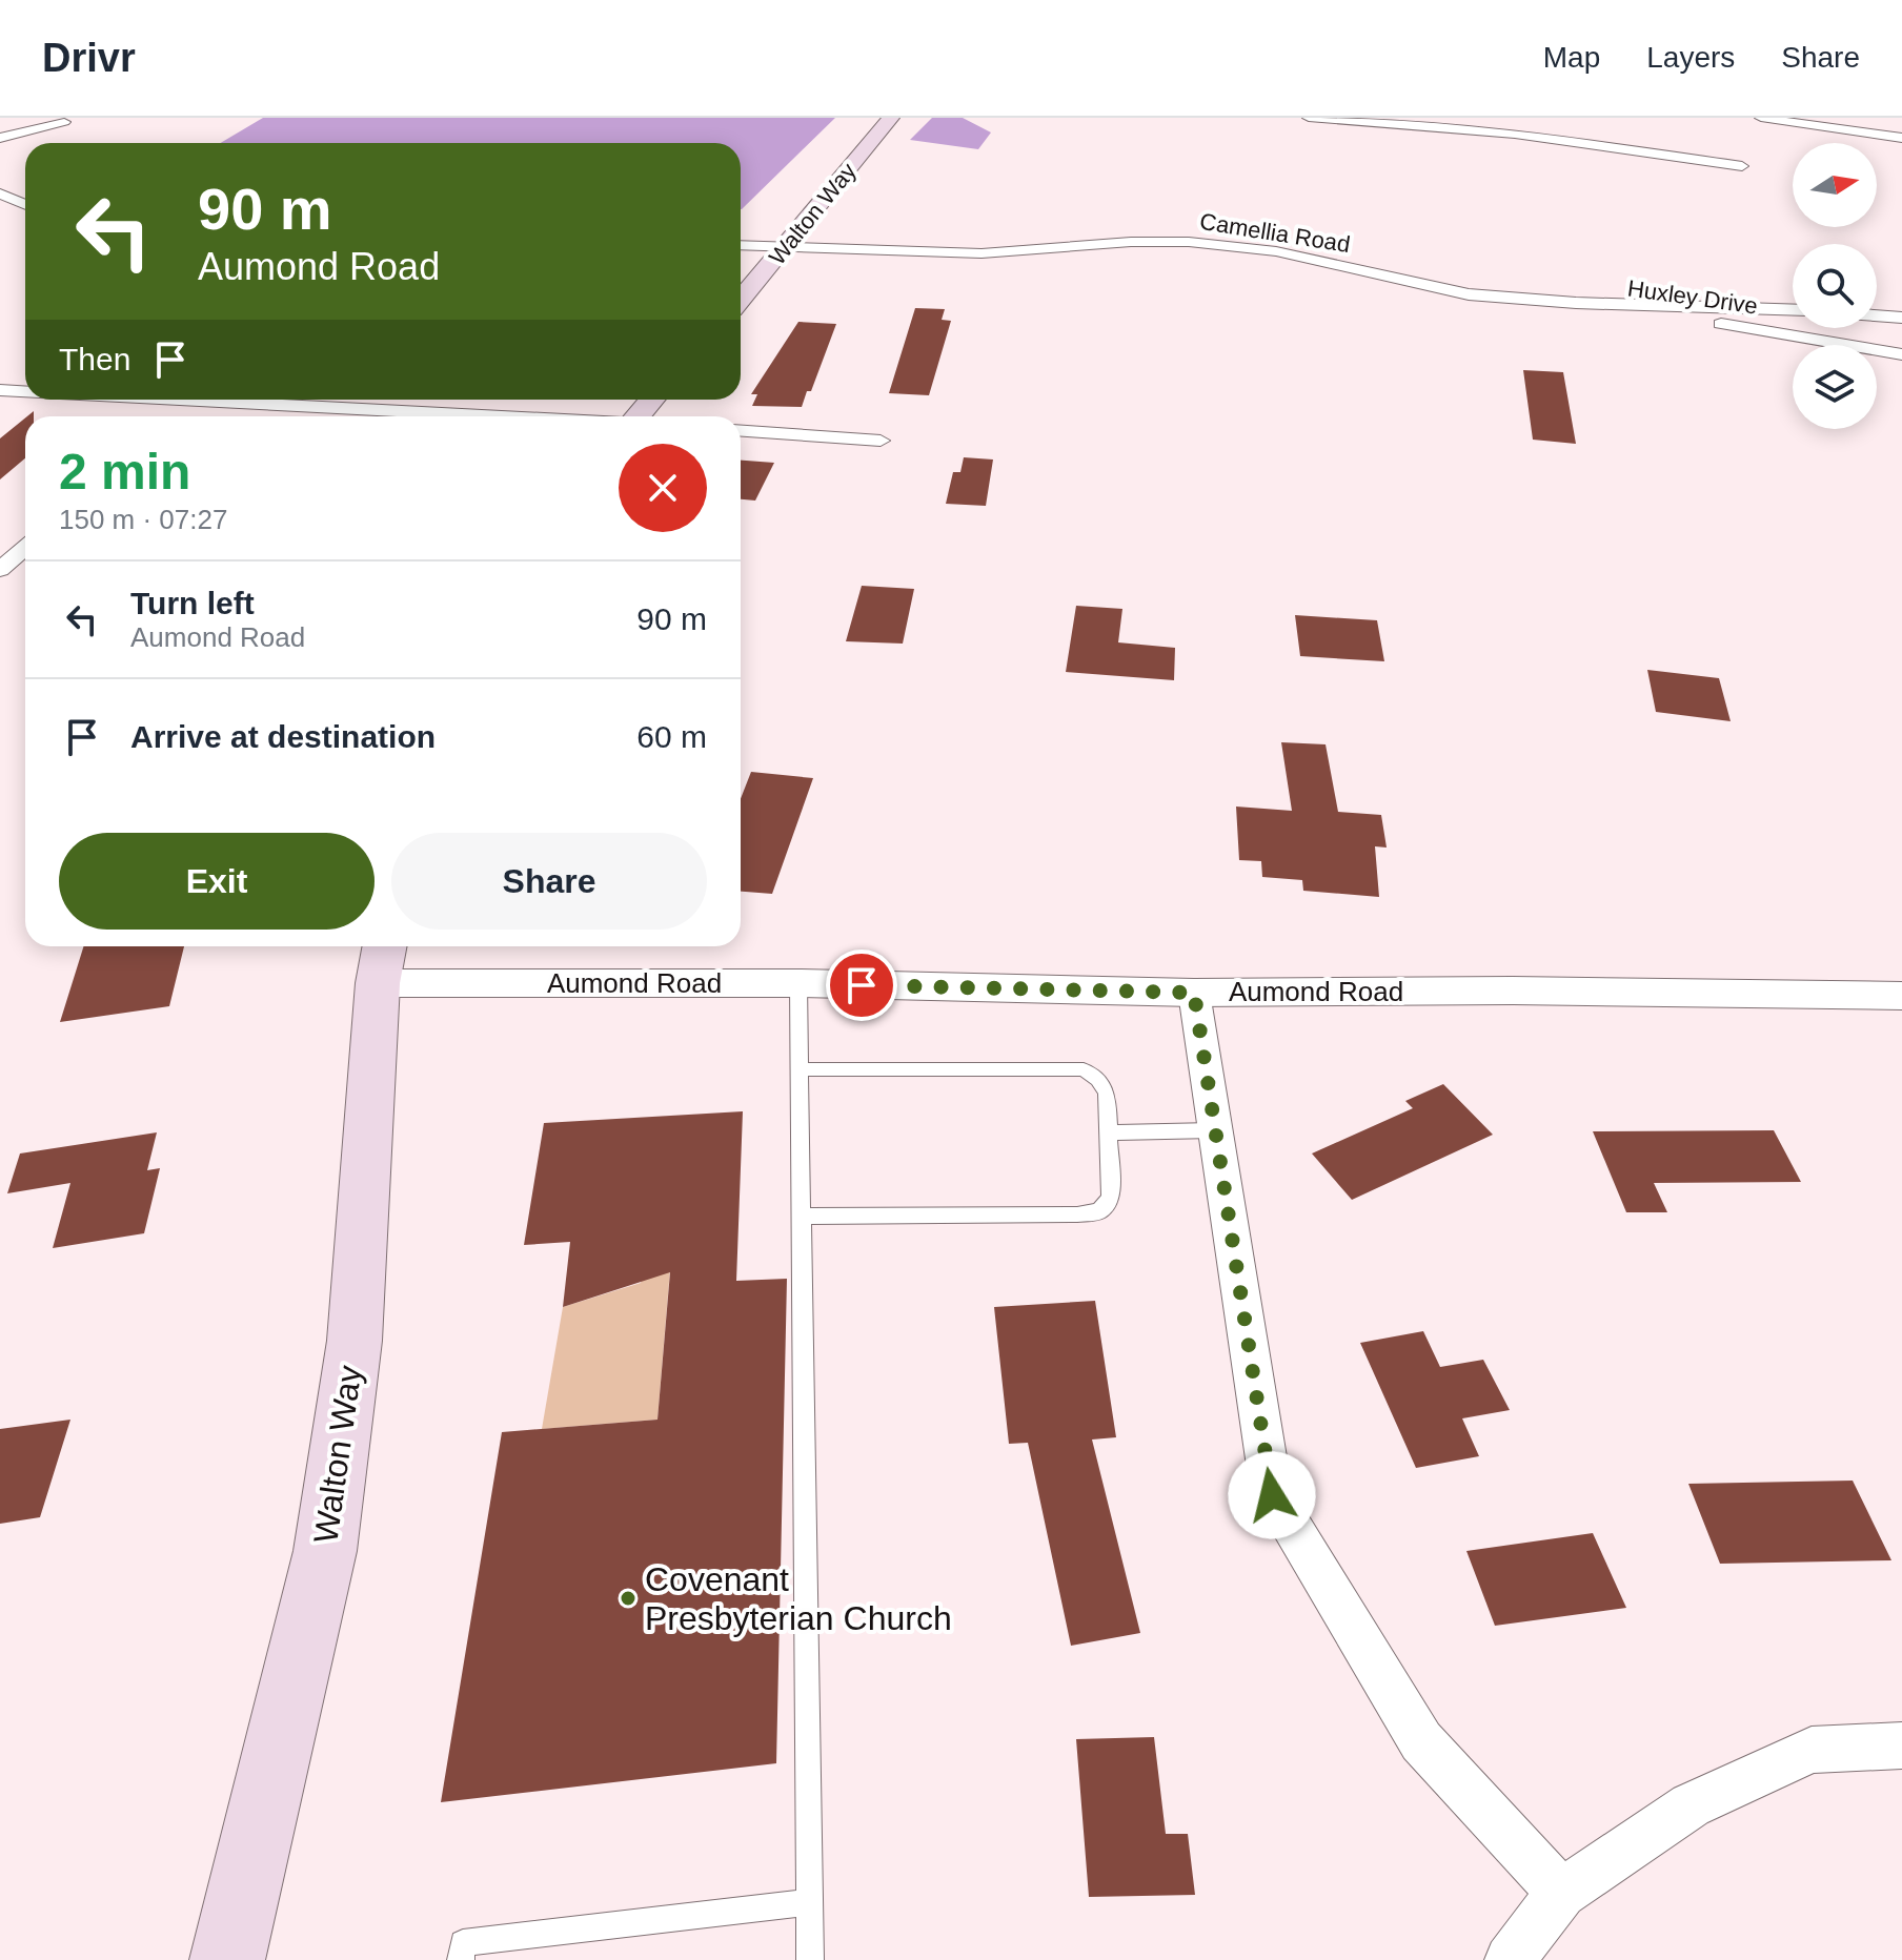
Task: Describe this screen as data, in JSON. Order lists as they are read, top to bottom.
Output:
{
  "streets": {
    "main road": ["Walton Way"],
    "street": ["Camellia Road", "Huxley Drive", "Aumond Road"]
  },
  "crossings": [
    ["Walton Way", "Camellia Road"],
    ["Walton Way", "Aumond Road"],
    ["Camellia Road", "Huxley Drive"]
  ],
  "places": ["Covenant Presbyterian Church"],
  "north": "right",
  "page": {
    "header": "Drivr",
    "nav": ["Map", "Layers", "Share"],
    "turn": ["90 m", "Aumond Road"],
    "then": "Then",
    "heading": ["2 min", "150 m · 07:27"],
    "list": [
      {
        "name": "Turn left",
        "note": "Aumond Road",
        "value": "90 m"
      },
      {
        "name": "Arrive at destination",
        "value": "60 m"
      }
    ],
    "buttons": ["Exit", "Share"]
  }
}
